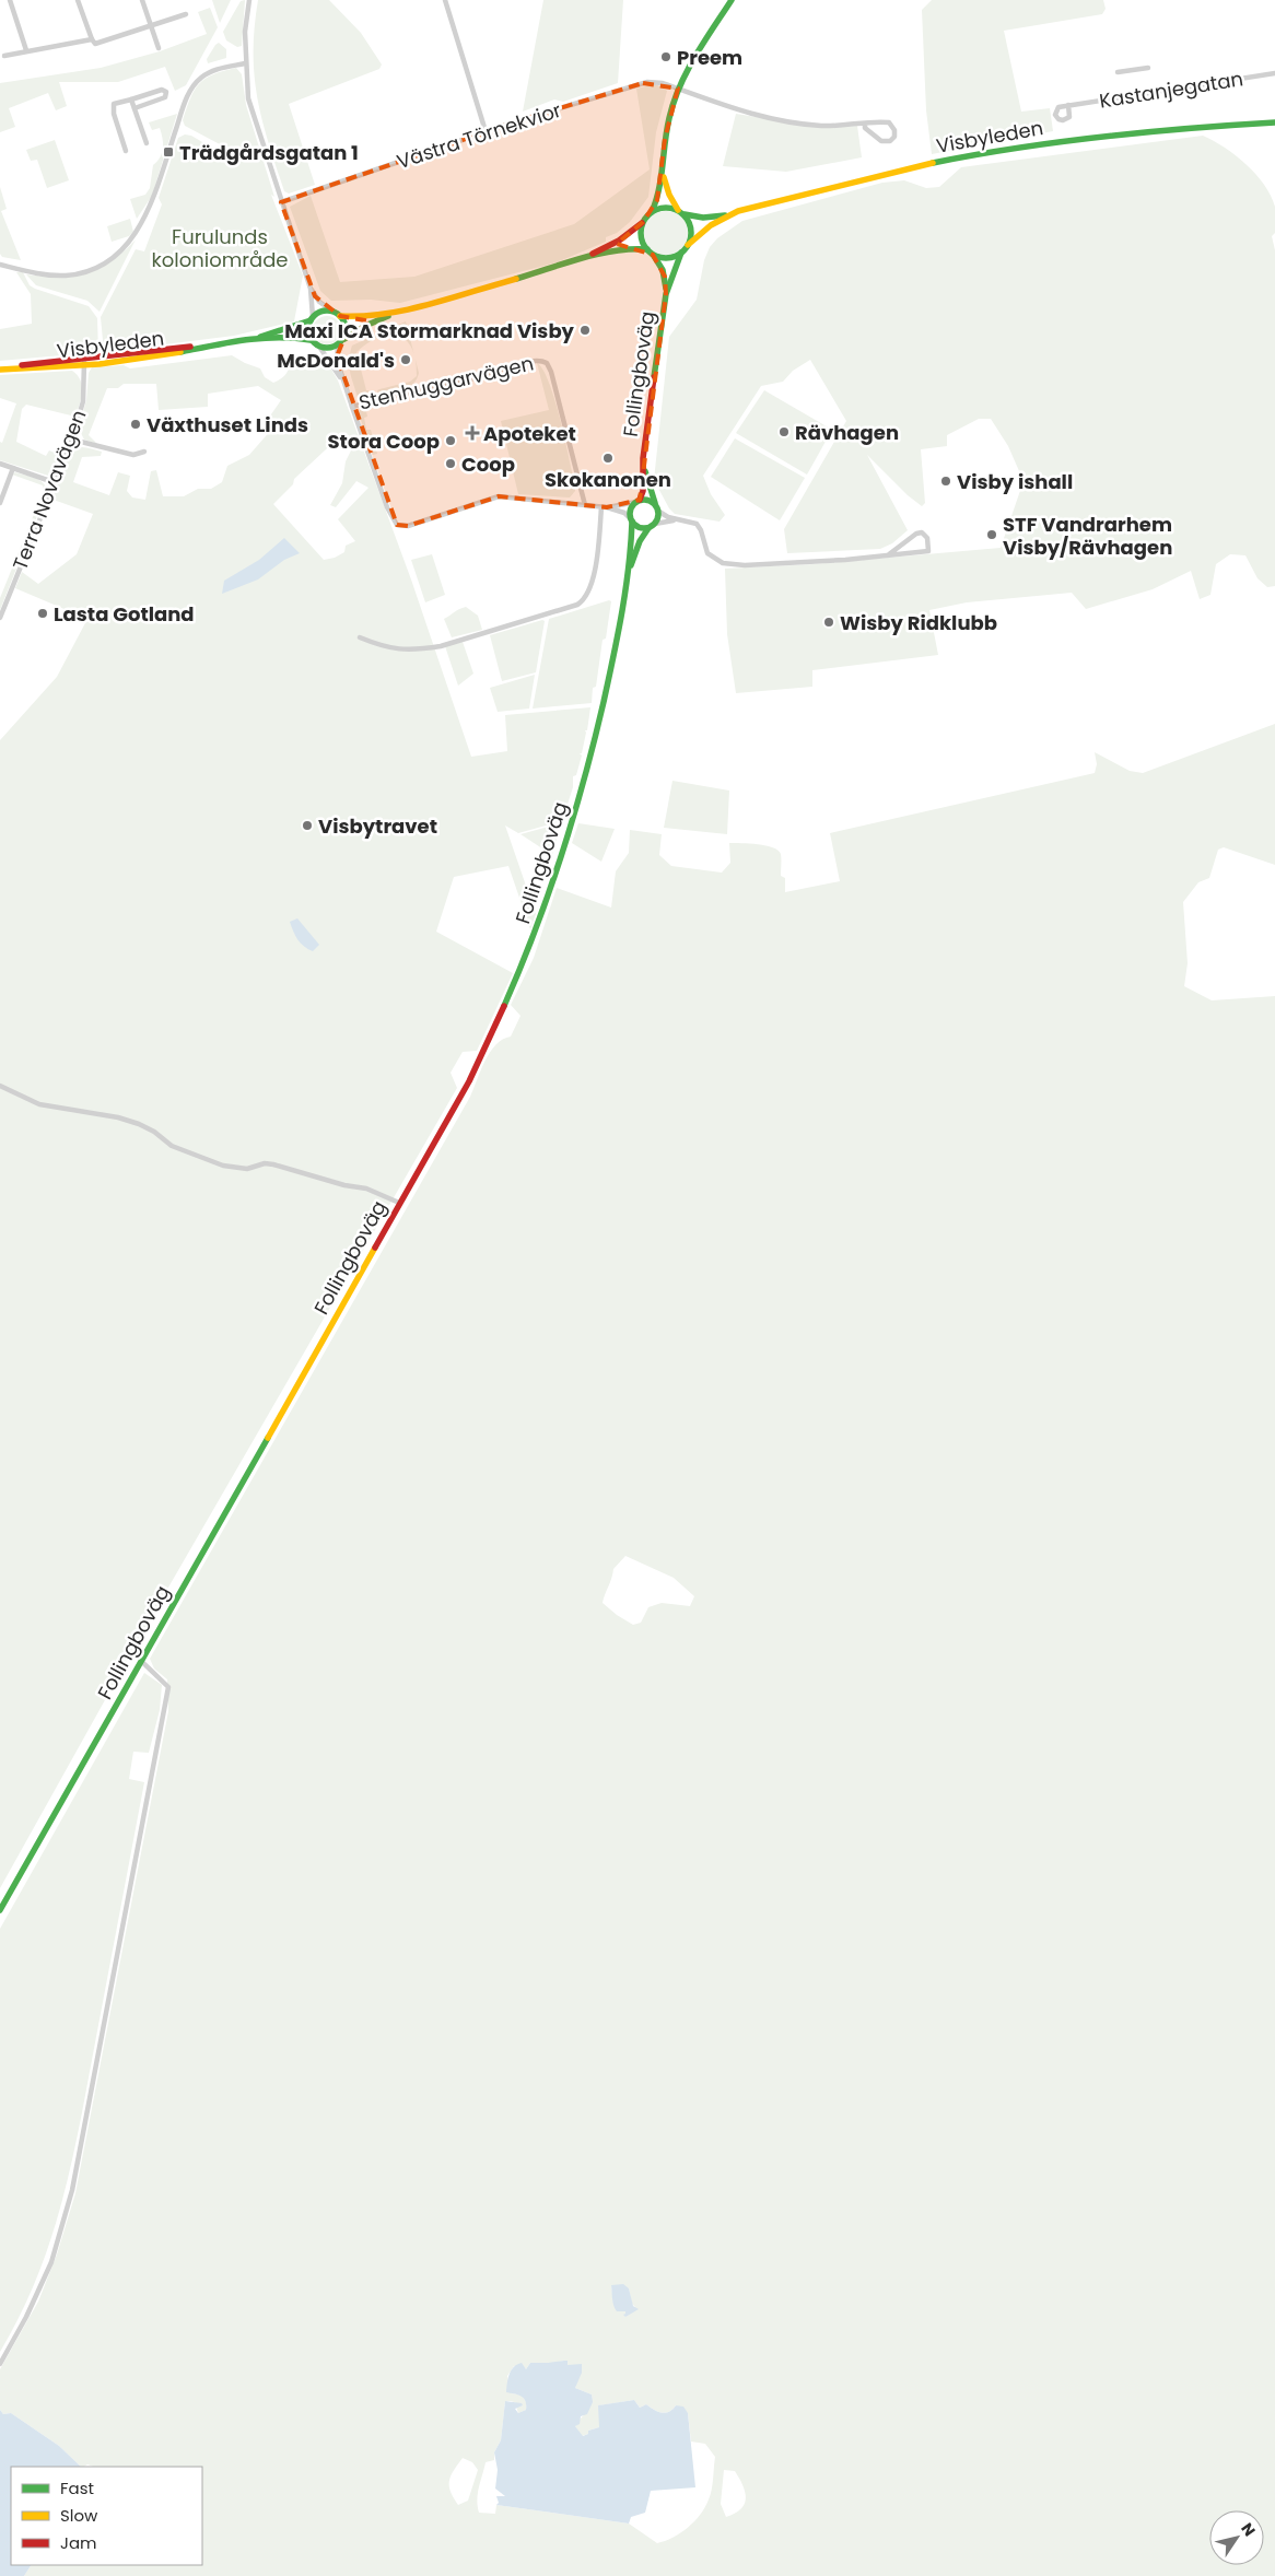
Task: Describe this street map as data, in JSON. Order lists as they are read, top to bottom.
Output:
{
  "streets": {
    "main road": ["Visbyleden", "Follingboväg"],
    "street": [
      "Kastanjegatan",
      "Västra Törnekvior",
      "Stenhuggarvägen",
      "Terra Novavägen"
    ]
  },
  "crossings": [
    ["Visbyleden", "Follingboväg"],
    ["Visbyleden", "Terra Novavägen"]
  ],
  "parks": ["Furulunds koloniområde"],
  "places": {
    "other": [
      "Preem",
      "Maxi ICA Stormarknad Visby",
      "McDonald's",
      "Växthuset Linds",
      "Rävhagen",
      "Stora Coop",
      "Skokanonen",
      "Coop",
      "Visby ishall",
      "STF Vandrarhem Visby/Rävhagen",
      "Lasta Gotland",
      "Wisby Ridklubb",
      "Visbytravet"
    ],
    "transit": ["Trädgårdsgatan 1"],
    "health": ["Apoteket"]
  },
  "legend": ["Fast", "Slow", "Jam"],
  "north": "top right"
}
